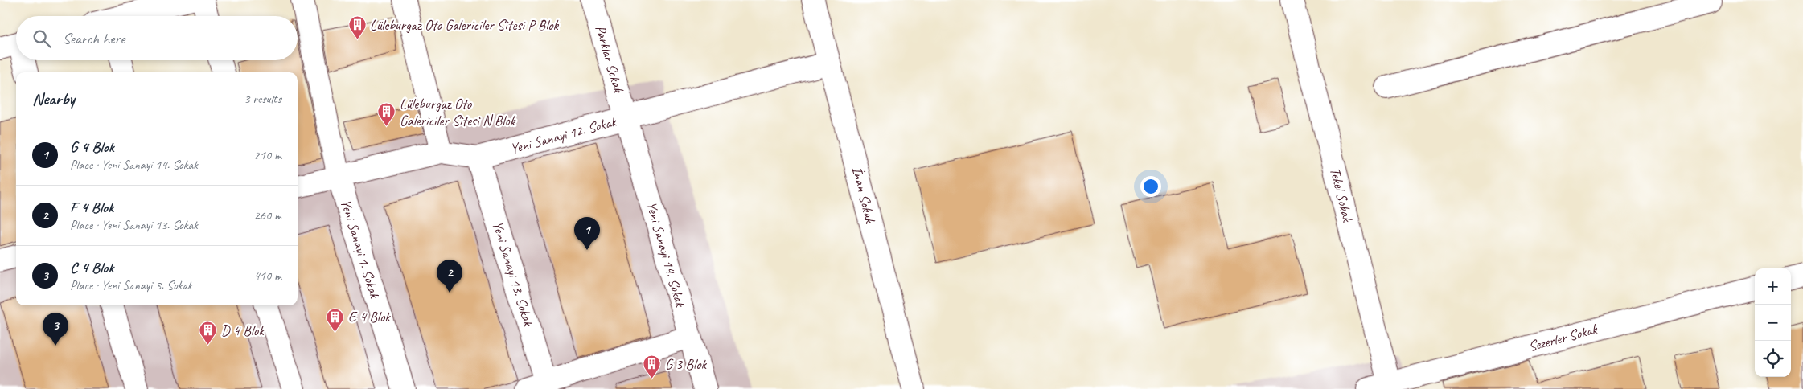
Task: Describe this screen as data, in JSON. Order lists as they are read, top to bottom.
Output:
{
  "streets": {
    "street": [
      "Parklar Sokak",
      "Yeni Sanayi 12. Sokak",
      "İnan Sokak",
      "Tekel Sokak",
      "Yeni Sanayi 1. Sokak",
      "Yeni Sanayi 14. Sokak",
      "Yeni Sanayi 13. Sokak",
      "Sezerler Sokak"
    ]
  },
  "crossings": [
    ["Parklar Sokak", "Yeni Sanayi 12. Sokak"],
    ["Parklar Sokak", "Yeni Sanayi 14. Sokak"],
    ["Yeni Sanayi 12. Sokak", "İnan Sokak"],
    ["Yeni Sanayi 12. Sokak", "Yeni Sanayi 1. Sokak"],
    ["Yeni Sanayi 12. Sokak", "Yeni Sanayi 14. Sokak"],
    ["Yeni Sanayi 12. Sokak", "Yeni Sanayi 13. Sokak"],
    ["Tekel Sokak", "Sezerler Sokak"]
  ],
  "places": {
    "building": [
      "Lüleburgaz Oto Galericiler Sitesi P Blok",
      "Lüleburgaz Oto Galericiler Sitesi N Blok",
      "E 4 Blok",
      "D 4 Blok",
      "G 3 Blok"
    ]
  },
  "page": {
    "search": "Search here",
    "heading": ["Nearby", "3 results"],
    "list": [
      {
        "mark": "1",
        "name": "G 4 Blok",
        "note": "Place · Yeni Sanayi 14. Sokak",
        "value": "210 m"
      },
      {
        "mark": "2",
        "name": "F 4 Blok",
        "note": "Place · Yeni Sanayi 13. Sokak",
        "value": "260 m"
      },
      {
        "mark": "3",
        "name": "C 4 Blok",
        "note": "Place · Yeni Sanayi 3. Sokak",
        "value": "410 m"
      }
    ],
    "pins": ["1", "2", "3"],
    "map_buttons": ["+", "−"]
  }
}
